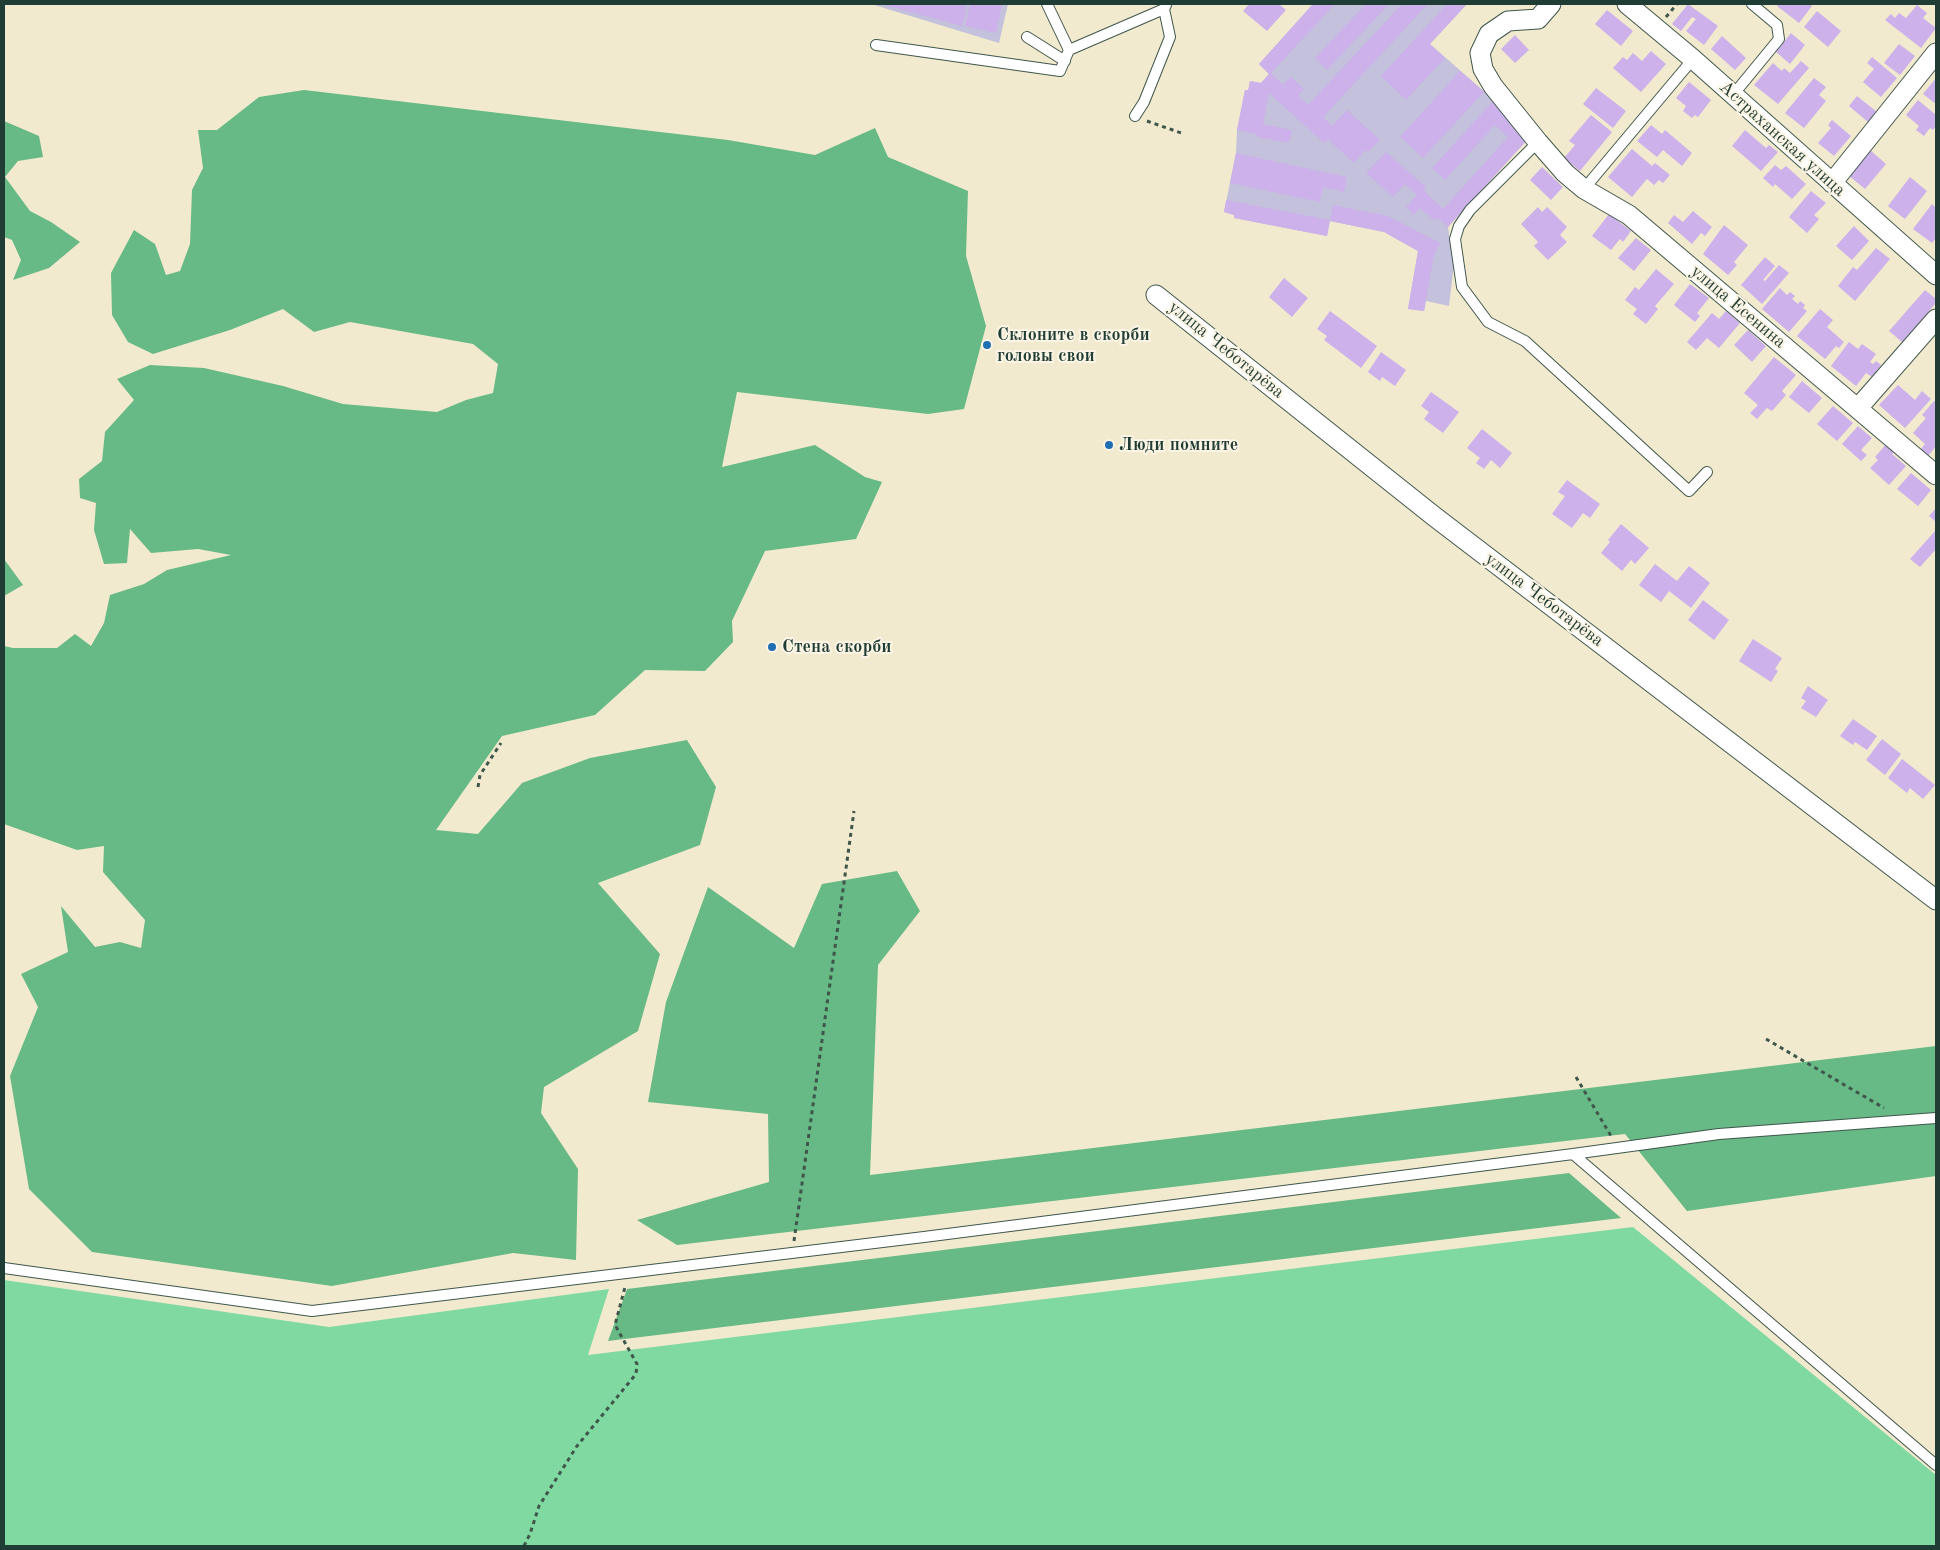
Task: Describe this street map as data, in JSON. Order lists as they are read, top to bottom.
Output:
{
  "streets": {
    "street": ["Астраханская улица", "улица Есенина", "улица Чеботарёва"]
  },
  "places": ["Склоните в скорби головы свои", "Люди помните", "Стена скорби"]
}
